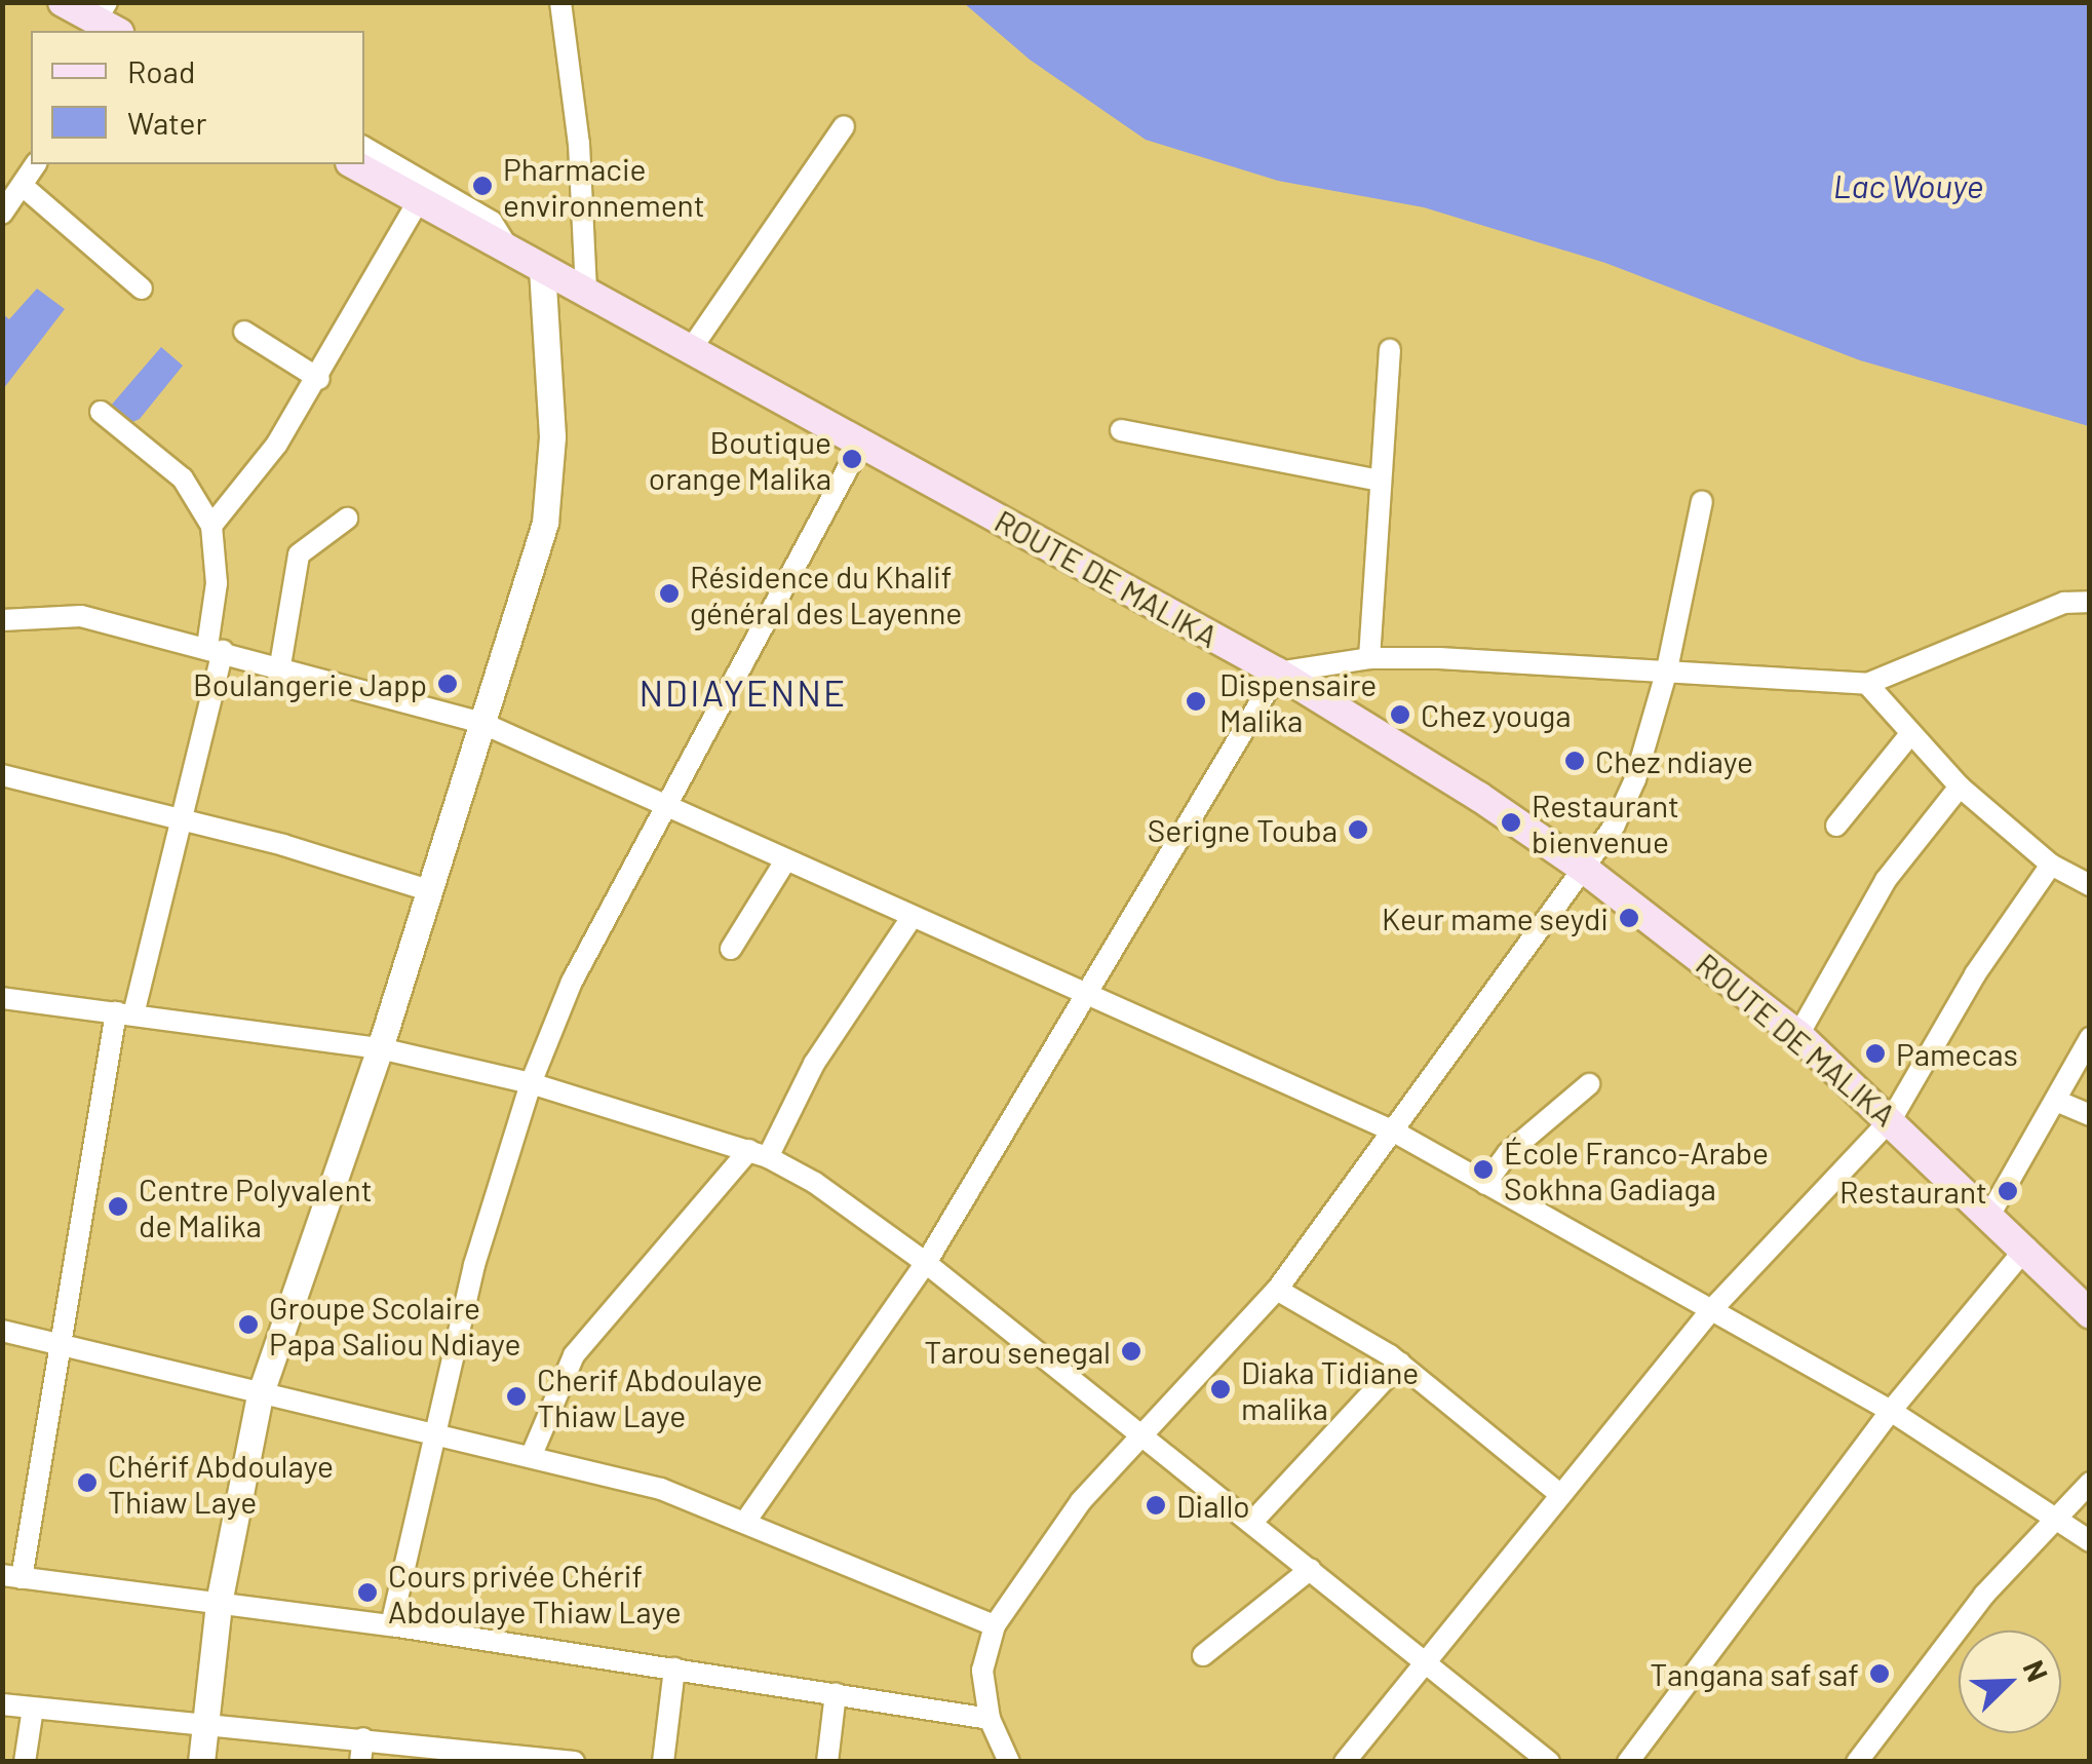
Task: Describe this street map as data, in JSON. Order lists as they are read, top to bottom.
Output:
{
  "streets": {
    "main road": ["ROUTE DE MALIKA"]
  },
  "districts": ["NDIAYENNE"],
  "water": ["Lac Wouye"],
  "places": [
    "Pharmacie environnement",
    "Boutique orange Malika",
    "Résidence du Khalif général des Layenne",
    "Boulangerie Japp",
    "Dispensaire Malika",
    "Chez youga",
    "Chez ndiaye",
    "Restaurant bienvenue",
    "Serigne Touba",
    "Keur mame seydi",
    "Pamecas",
    "École Franco-Arabe Sokhna Gadiaga",
    "Restaurant",
    "Centre Polyvalent de Malika",
    "Groupe Scolaire Papa Saliou Ndiaye",
    "Tarou senegal",
    "Diaka Tidiane malika",
    "Cherif Abdoulaye Thiaw Laye",
    "Chérif Abdoulaye Thiaw Laye",
    "Diallo",
    "Cours privée Chérif Abdoulaye Thiaw Laye",
    "Tangana saf saf"
  ],
  "legend": ["Road", "Water"],
  "north": "top right"
}
